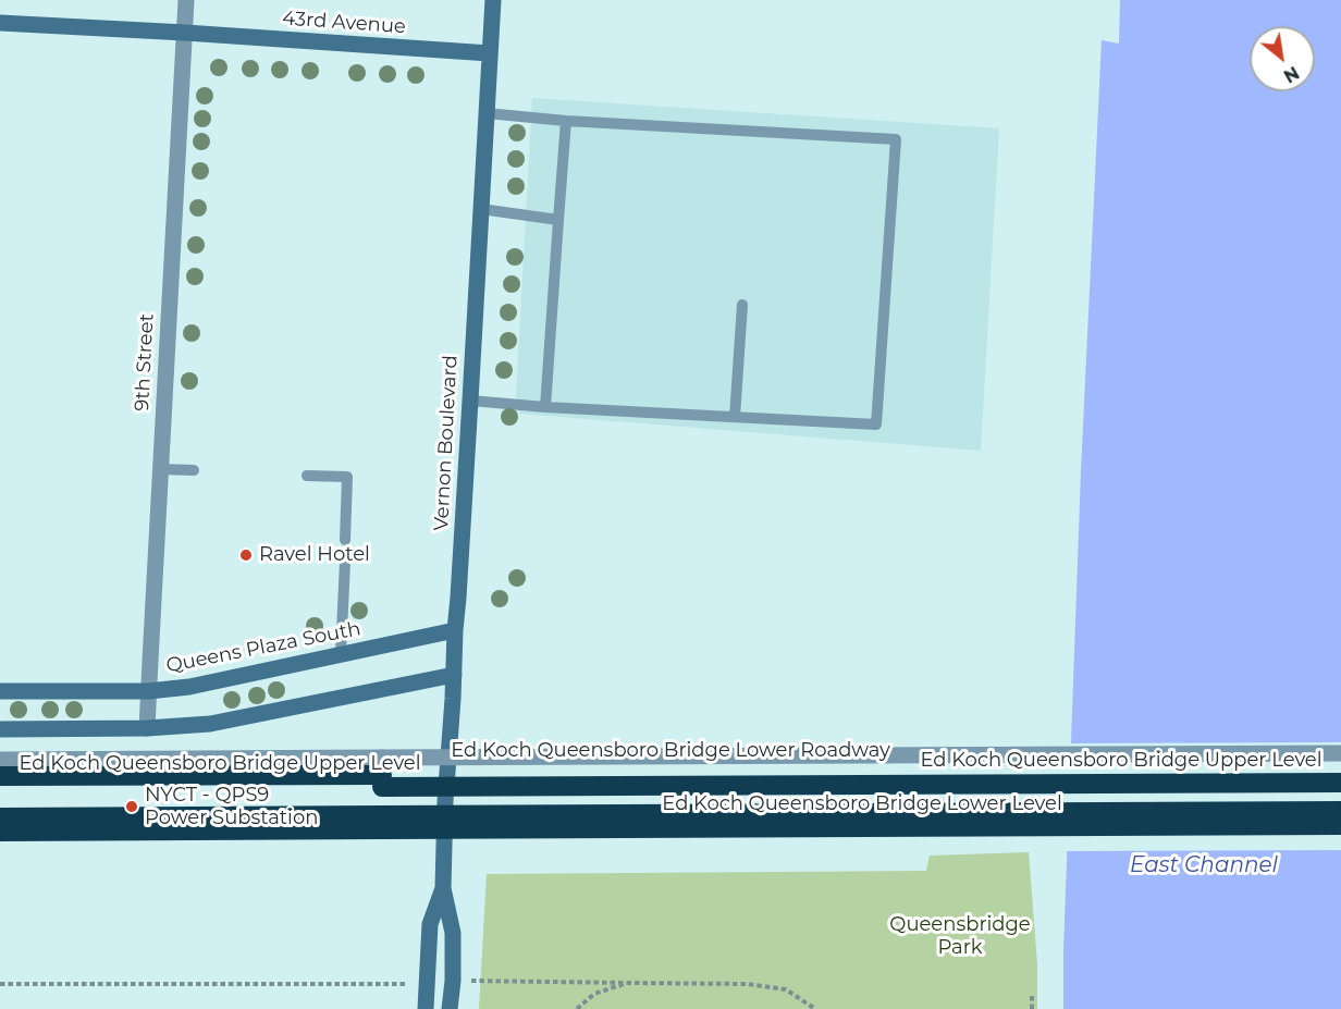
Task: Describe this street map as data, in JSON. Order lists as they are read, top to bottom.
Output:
{
  "streets": {
    "highway": ["Ed Koch Queensboro Bridge Lower Roadway", "Ed Koch Queensboro Bridge Upper Level", "Ed Koch Queensboro Bridge Lower Level"],
    "main road": ["43rd Avenue", "Vernon Boulevard", "Queens Plaza South"],
    "street": ["9th Street"]
  },
  "crossings": [
    ["43rd Avenue", "9th Street"],
    ["43rd Avenue", "Vernon Boulevard"],
    ["9th Street", "Queens Plaza South"],
    ["Vernon Boulevard", "Queens Plaza South"]
  ],
  "water": ["East Channel"],
  "parks": ["Queensbridge Park"],
  "places": ["Ravel Hotel", "NYCT - QPS9 Power Substation"],
  "north": "bottom right"
}
